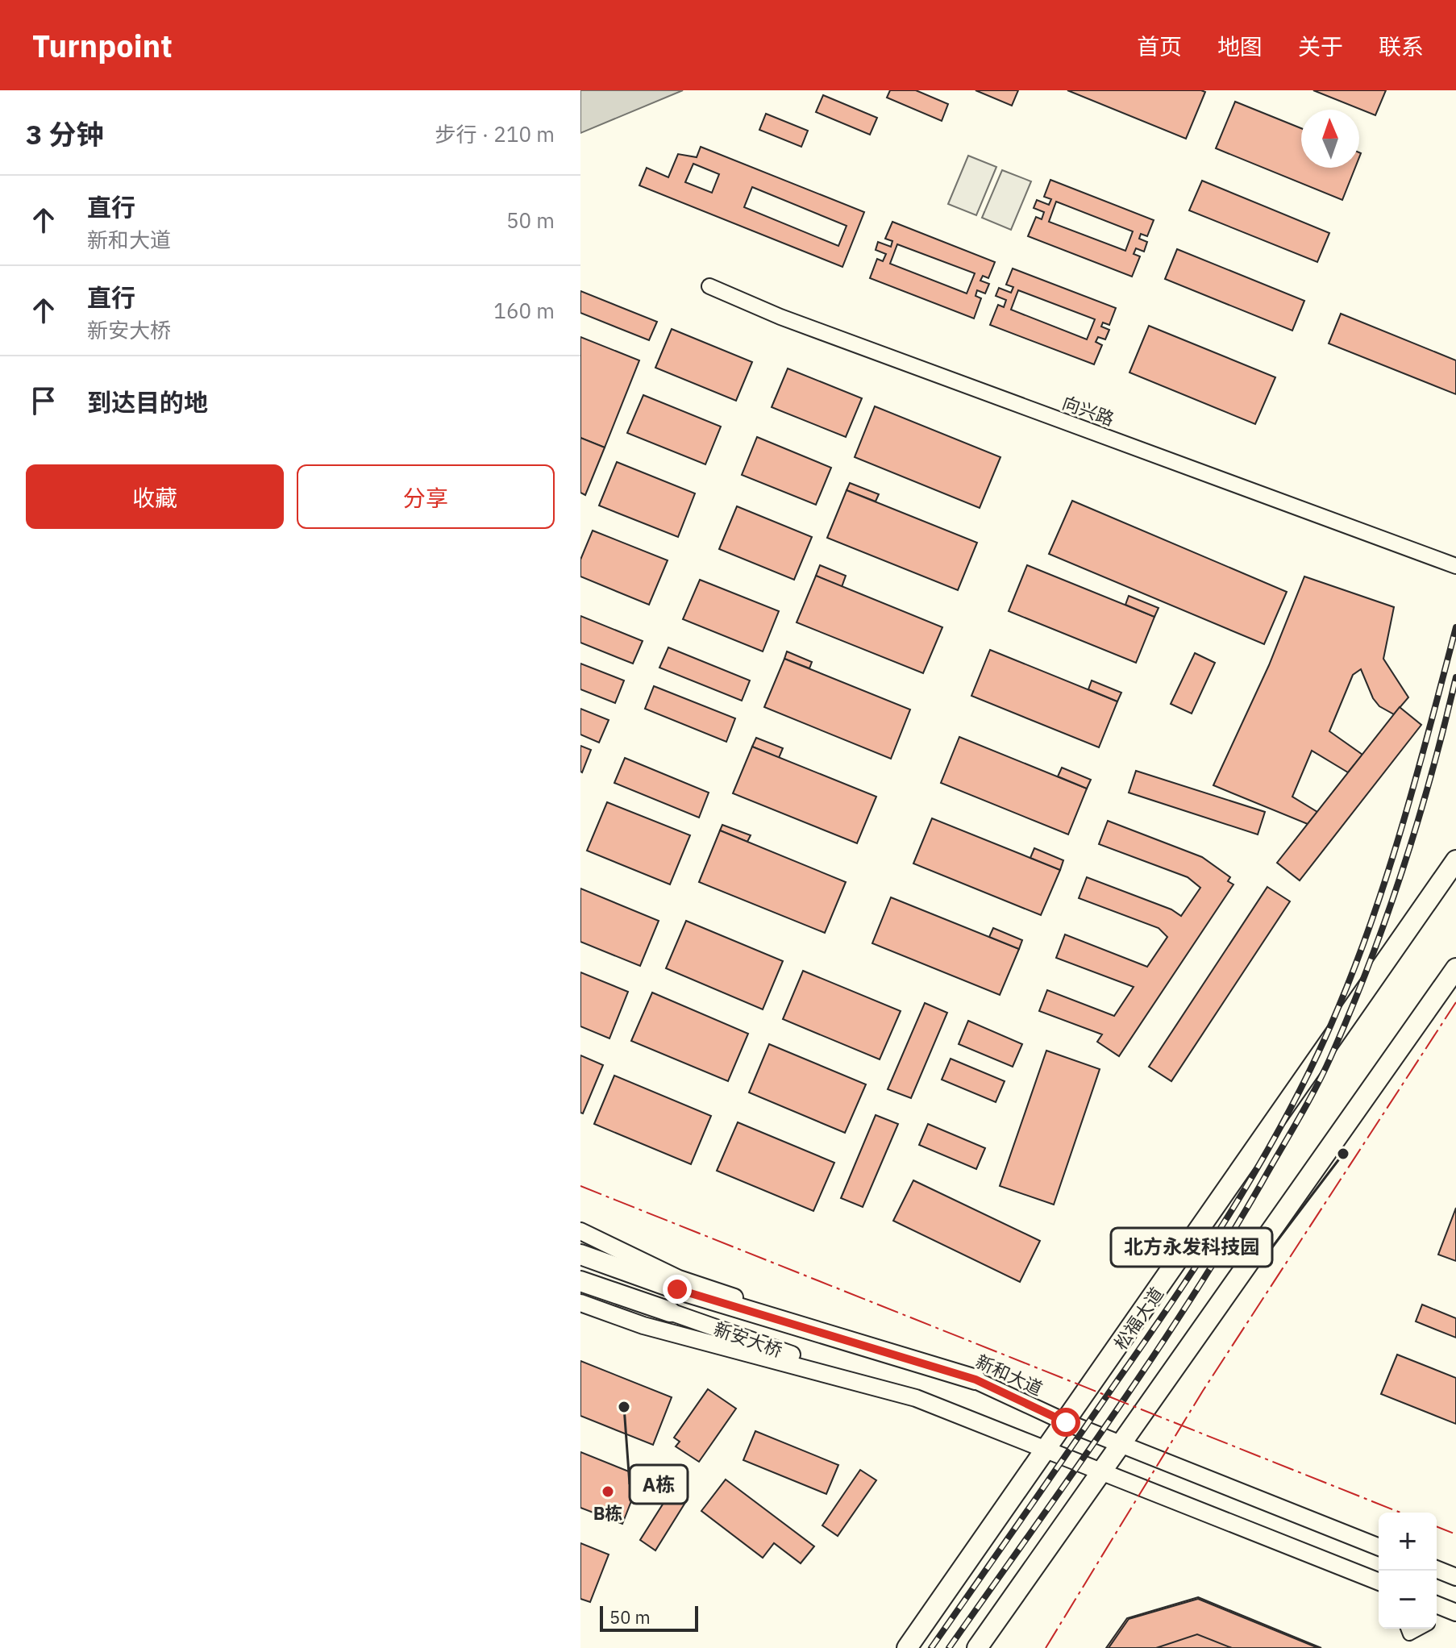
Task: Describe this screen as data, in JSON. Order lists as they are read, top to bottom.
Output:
{
  "streets": {
    "main road": ["松福大道", "新安大桥", "新和大道"],
    "street": ["向兴路"]
  },
  "crossings": [
    ["松福大道", "新和大道"],
    ["新安大桥", "新和大道"]
  ],
  "places": ["北方永发科技园", "A栋", "B栋"],
  "scale_bar": "50 m",
  "north": "top",
  "page": {
    "header": "Turnpoint",
    "nav": [
      "首页",
      "地图",
      "关于",
      "联系"
    ],
    "heading": ["3 分钟", "步行 · 210 m"],
    "list": [
      ["直行", "新和大道", "50 m"],
      ["直行", "新安大桥", "160 m"],
      "到达目的地"
    ],
    "buttons": ["收藏", "分享"],
    "map_buttons": ["+", "−"],
    "scale": "50 m"
  }
}
